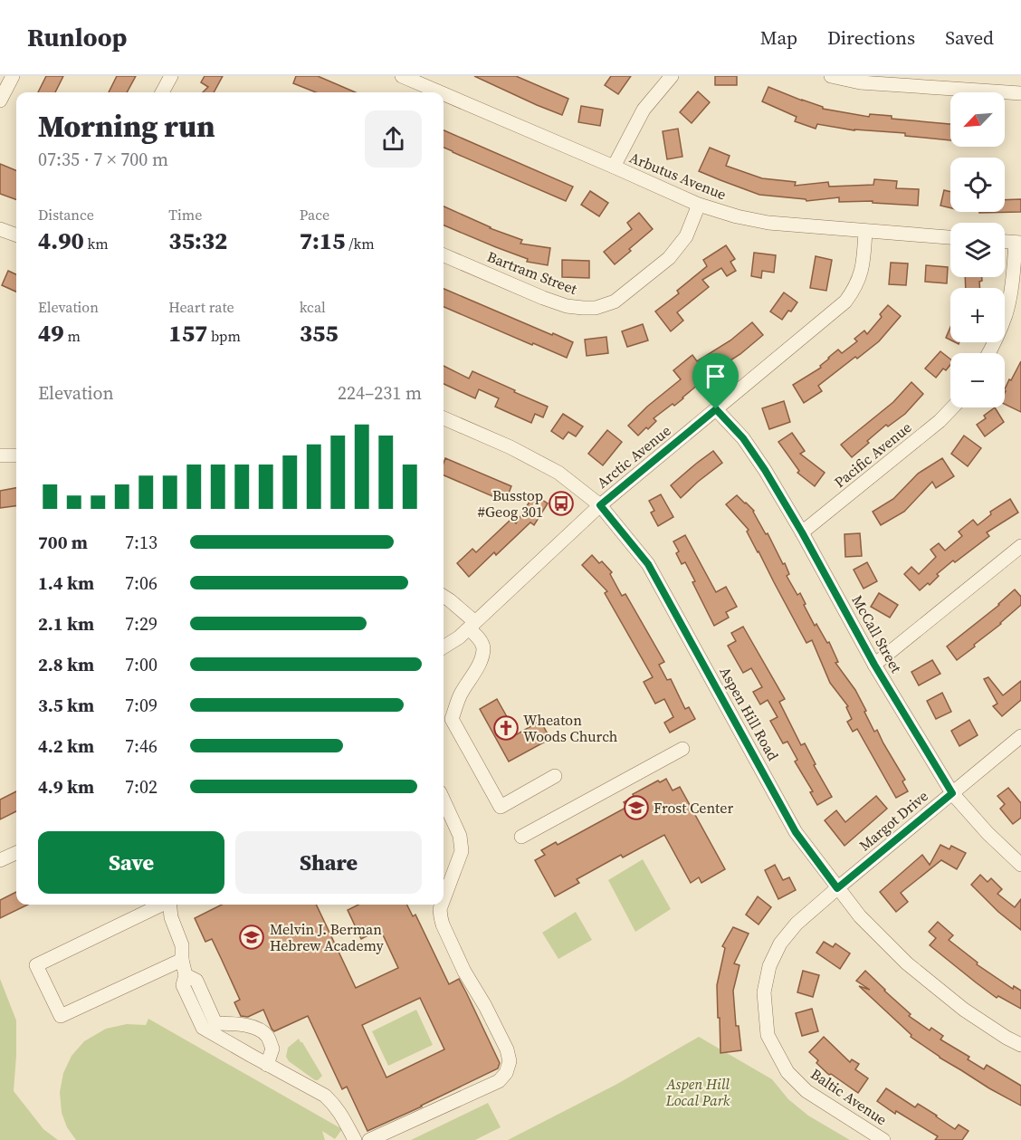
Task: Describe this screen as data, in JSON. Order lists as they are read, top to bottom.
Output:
{
  "streets": {
    "street": [
      "Arbutus Avenue",
      "Bartram Street",
      "Pacific Avenue",
      "Arctic Avenue",
      "McCall Street",
      "Aspen Hill Road",
      "Margot Drive",
      "Baltic Avenue"
    ]
  },
  "crossings": [
    ["Arbutus Avenue", "Bartram Street"],
    ["Arbutus Avenue", "Arctic Avenue"],
    ["Pacific Avenue", "McCall Street"],
    ["Arctic Avenue", "McCall Street"],
    ["Arctic Avenue", "Aspen Hill Road"],
    ["McCall Street", "Margot Drive"],
    ["Aspen Hill Road", "Margot Drive"],
    ["Aspen Hill Road", "Baltic Avenue"],
    ["Margot Drive", "Baltic Avenue"]
  ],
  "parks": ["Aspen Hill Local Park"],
  "places": {
    "bus stop": ["Busstop #Geog 301"],
    "church": ["Wheaton Woods Church"],
    "school or university": ["Frost Center", "Melvin J. Berman Hebrew Academy"]
  },
  "north": "bottom left",
  "page": {
    "header": "Runloop",
    "nav": ["Map", "Directions", "Saved"],
    "map_buttons": ["+", "−"],
    "heading": ["Morning run", "07:35 · 7 × 700 m"],
    "stats": [
      ["Distance", "4.90 km"],
      ["Time", "35:32"],
      ["Pace", "7:15 /km"],
      ["Elevation", "49 m"],
      ["Heart rate", "157 bpm"],
      ["kcal", "355"]
    ],
    "chart": ["Elevation", "224–231 m"],
    "list": [
      {
        "name": "700 m",
        "note": "7:13"
      },
      {
        "name": "1.4 km",
        "note": "7:06"
      },
      {
        "name": "2.1 km",
        "note": "7:29"
      },
      {
        "name": "2.8 km",
        "note": "7:00"
      },
      {
        "name": "3.5 km",
        "note": "7:09"
      },
      {
        "name": "4.2 km",
        "note": "7:46"
      },
      {
        "name": "4.9 km",
        "note": "7:02"
      }
    ],
    "buttons": ["Save", "Share"]
  }
}
